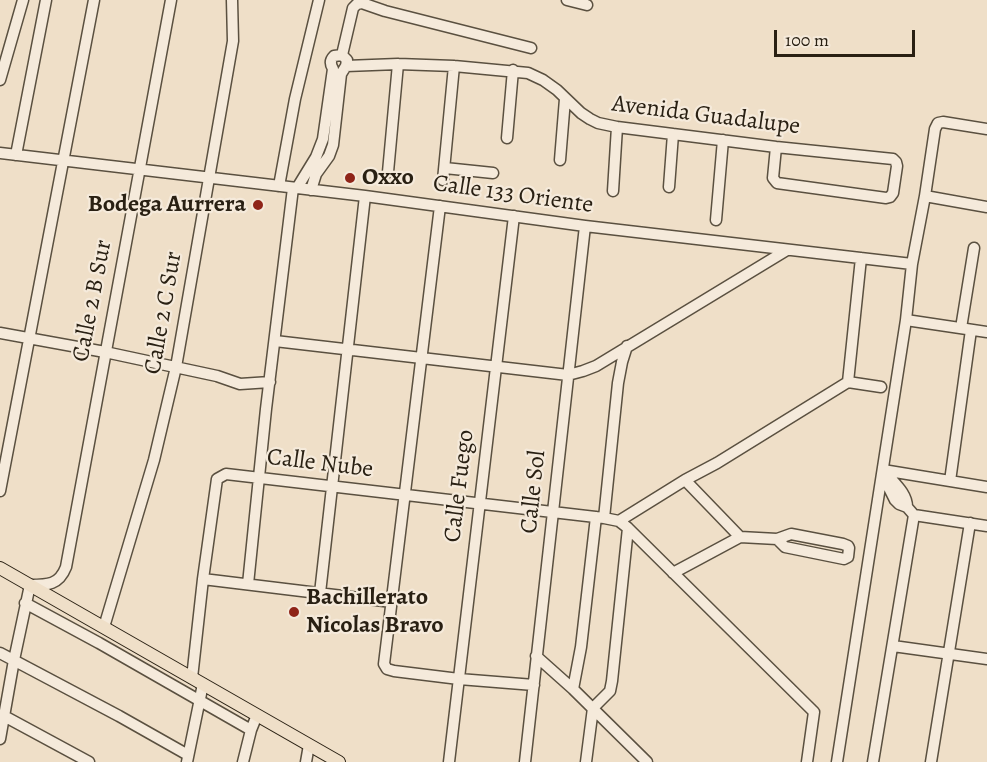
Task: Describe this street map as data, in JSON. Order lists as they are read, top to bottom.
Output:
{
  "streets": {
    "street": [
      "Avenida Guadalupe",
      "Calle 133 Oriente",
      "Calle 2 B Sur",
      "Calle 2 C Sur",
      "Calle Nube",
      "Calle Fuego",
      "Calle Sol"
    ]
  },
  "crossings": [
    ["Calle 133 Oriente", "Calle 2 B Sur"],
    ["Calle 133 Oriente", "Calle 2 C Sur"],
    ["Calle 133 Oriente", "Calle Fuego"],
    ["Calle 133 Oriente", "Calle Sol"],
    ["Calle Nube", "Calle Fuego"],
    ["Calle Nube", "Calle Sol"]
  ],
  "places": ["Oxxo", "Bodega Aurrera", "Bachillerato Nicolas Bravo"],
  "scale_bar": "100 m"
}
